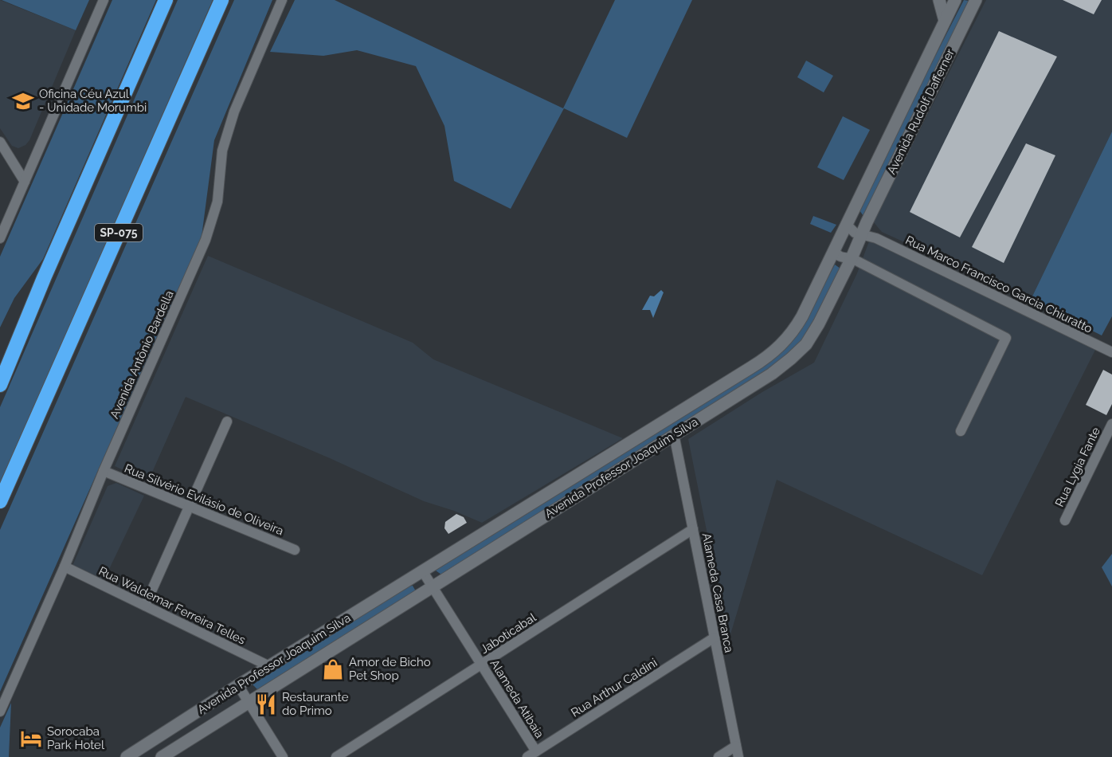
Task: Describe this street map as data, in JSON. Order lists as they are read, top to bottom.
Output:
{
  "streets": {
    "highway": ["SP-075"],
    "main road": ["Avenida Rudolf Dafferner", "Avenida Professor Joaquim Silva"],
    "street": [
      "Rua Marco Francisco Garcia Chiuratto",
      "Avenida Antônio Bardella",
      "Rua Lygia Fante",
      "Rua Silvério Evilásio de Oliveira",
      "Alameda Casa Branca",
      "Rua Waldemar Ferreira Telles",
      "Jaboticabal",
      "Rua Arthur Caldini",
      "Alameda Atibaia"
    ]
  },
  "crossings": [
    ["Avenida Rudolf Dafferner", "Rua Marco Francisco Garcia Chiuratto"],
    ["Avenida Rudolf Dafferner", "Avenida Professor Joaquim Silva"],
    ["Avenida Antônio Bardella", "Rua Silvério Evilásio de Oliveira"],
    ["Avenida Antônio Bardella", "Rua Waldemar Ferreira Telles"],
    ["Avenida Professor Joaquim Silva", "Alameda Casa Branca"],
    ["Avenida Professor Joaquim Silva", "Rua Waldemar Ferreira Telles"],
    ["Avenida Professor Joaquim Silva", "Alameda Atibaia"],
    ["Alameda Casa Branca", "Jaboticabal"],
    ["Alameda Casa Branca", "Rua Arthur Caldini"],
    ["Jaboticabal", "Alameda Atibaia"],
    ["Rua Arthur Caldini", "Alameda Atibaia"]
  ],
  "places": {
    "school or university": ["Oficina Céu Azul - Unidade Morumbi"],
    "shop": ["Amor de Bicho Pet Shop"],
    "restaurant": ["Restaurante do Primo"],
    "hotel": ["Sorocaba Park Hotel"]
  }
}
